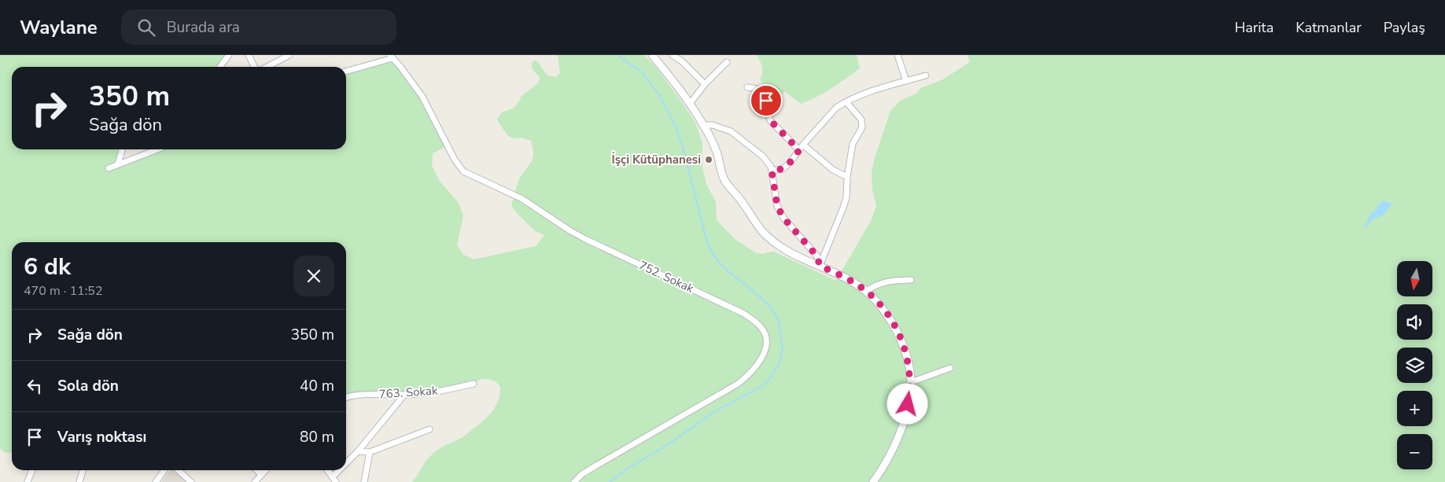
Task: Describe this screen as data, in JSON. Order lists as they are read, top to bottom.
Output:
{
  "streets": {
    "street": ["752. Sokak", "763. Sokak"]
  },
  "places": ["İşçi Kütüphanesi"],
  "north": "bottom",
  "page": {
    "header": "Waylane",
    "search": "Burada ara",
    "nav": ["Harita", "Katmanlar", "Paylaş"],
    "turn": ["350 m", "Sağa dön"],
    "heading": ["6 dk", "470 m · 11:52"],
    "map_buttons": ["+", "−"],
    "list": [
      {
        "name": "Sağa dön",
        "value": "350 m"
      },
      {
        "name": "Sola dön",
        "value": "40 m"
      },
      {
        "name": "Varış noktası",
        "value": "80 m"
      }
    ]
  }
}
